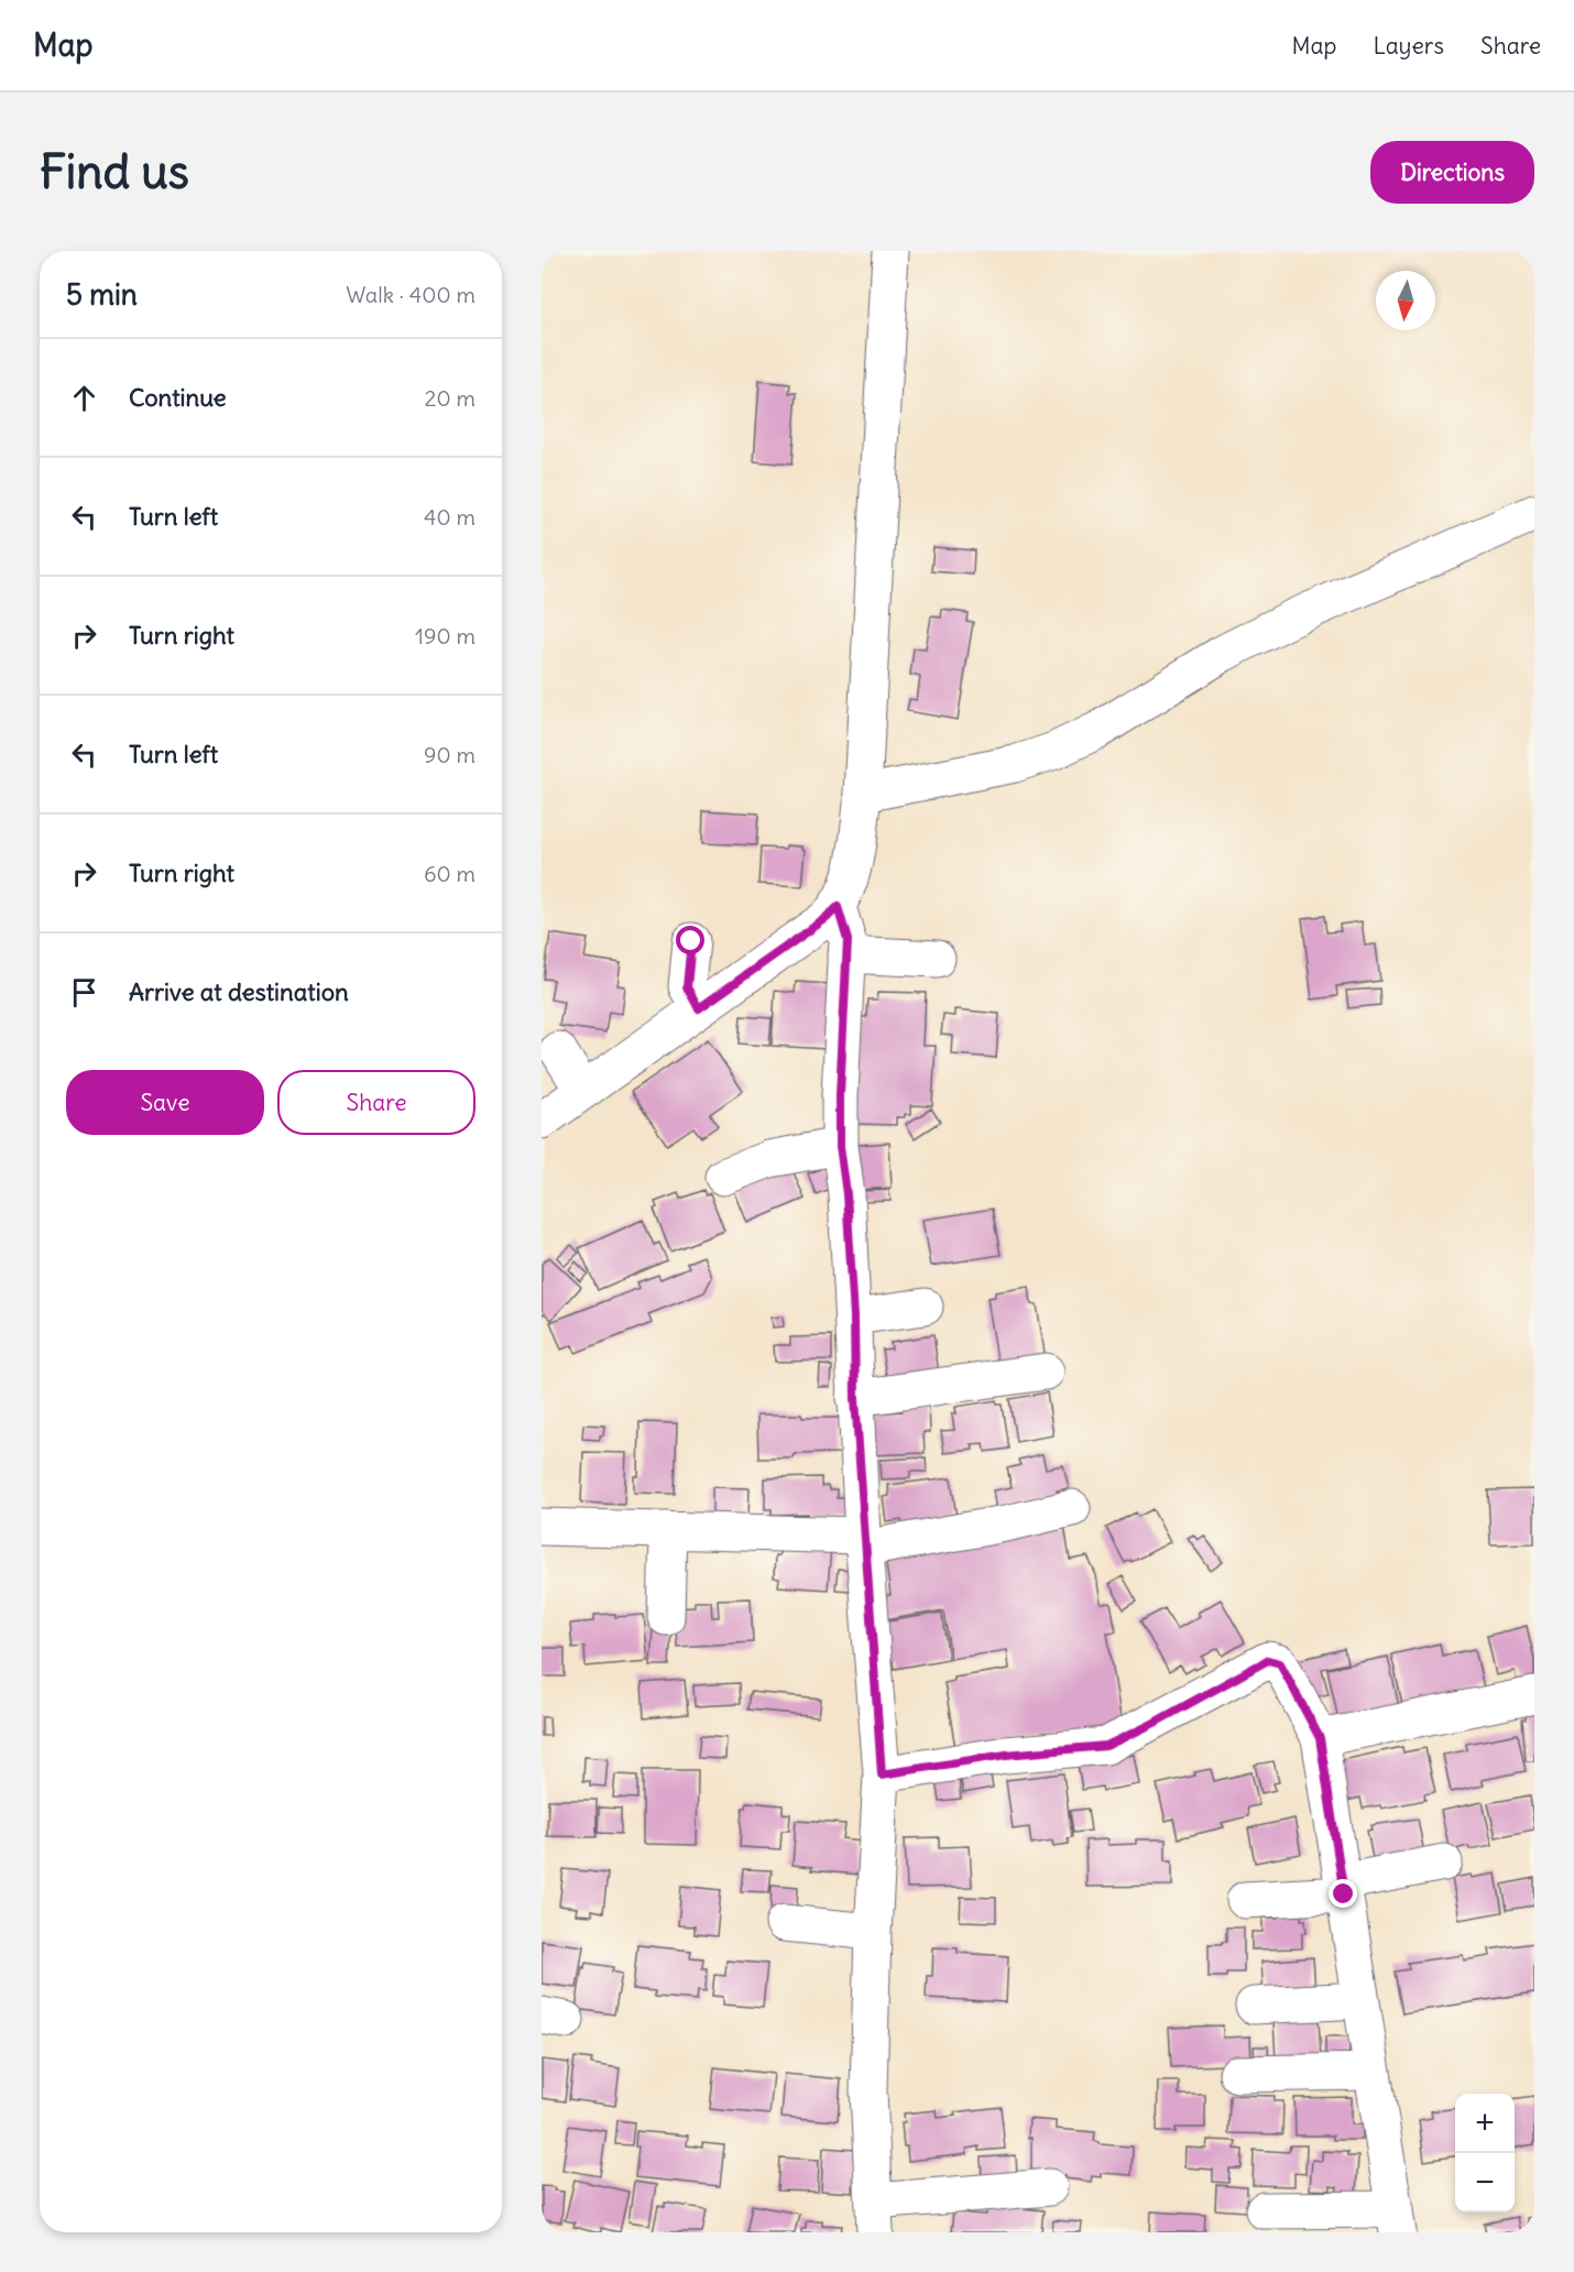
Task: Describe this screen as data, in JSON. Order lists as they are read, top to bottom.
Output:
{
  "north": "bottom",
  "page": {
    "header": "Map",
    "nav": ["Map", "Layers", "Share"],
    "buttons": [
      "Directions",
      ["Save", "Share"]
    ],
    "title": "Find us",
    "heading": ["5 min", "Walk · 400 m"],
    "list": [
      ["Continue", "20 m"],
      ["Turn left", "40 m"],
      ["Turn right", "190 m"],
      ["Turn left", "90 m"],
      ["Turn right", "60 m"],
      "Arrive at destination"
    ],
    "map_buttons": ["+", "−"]
  }
}
